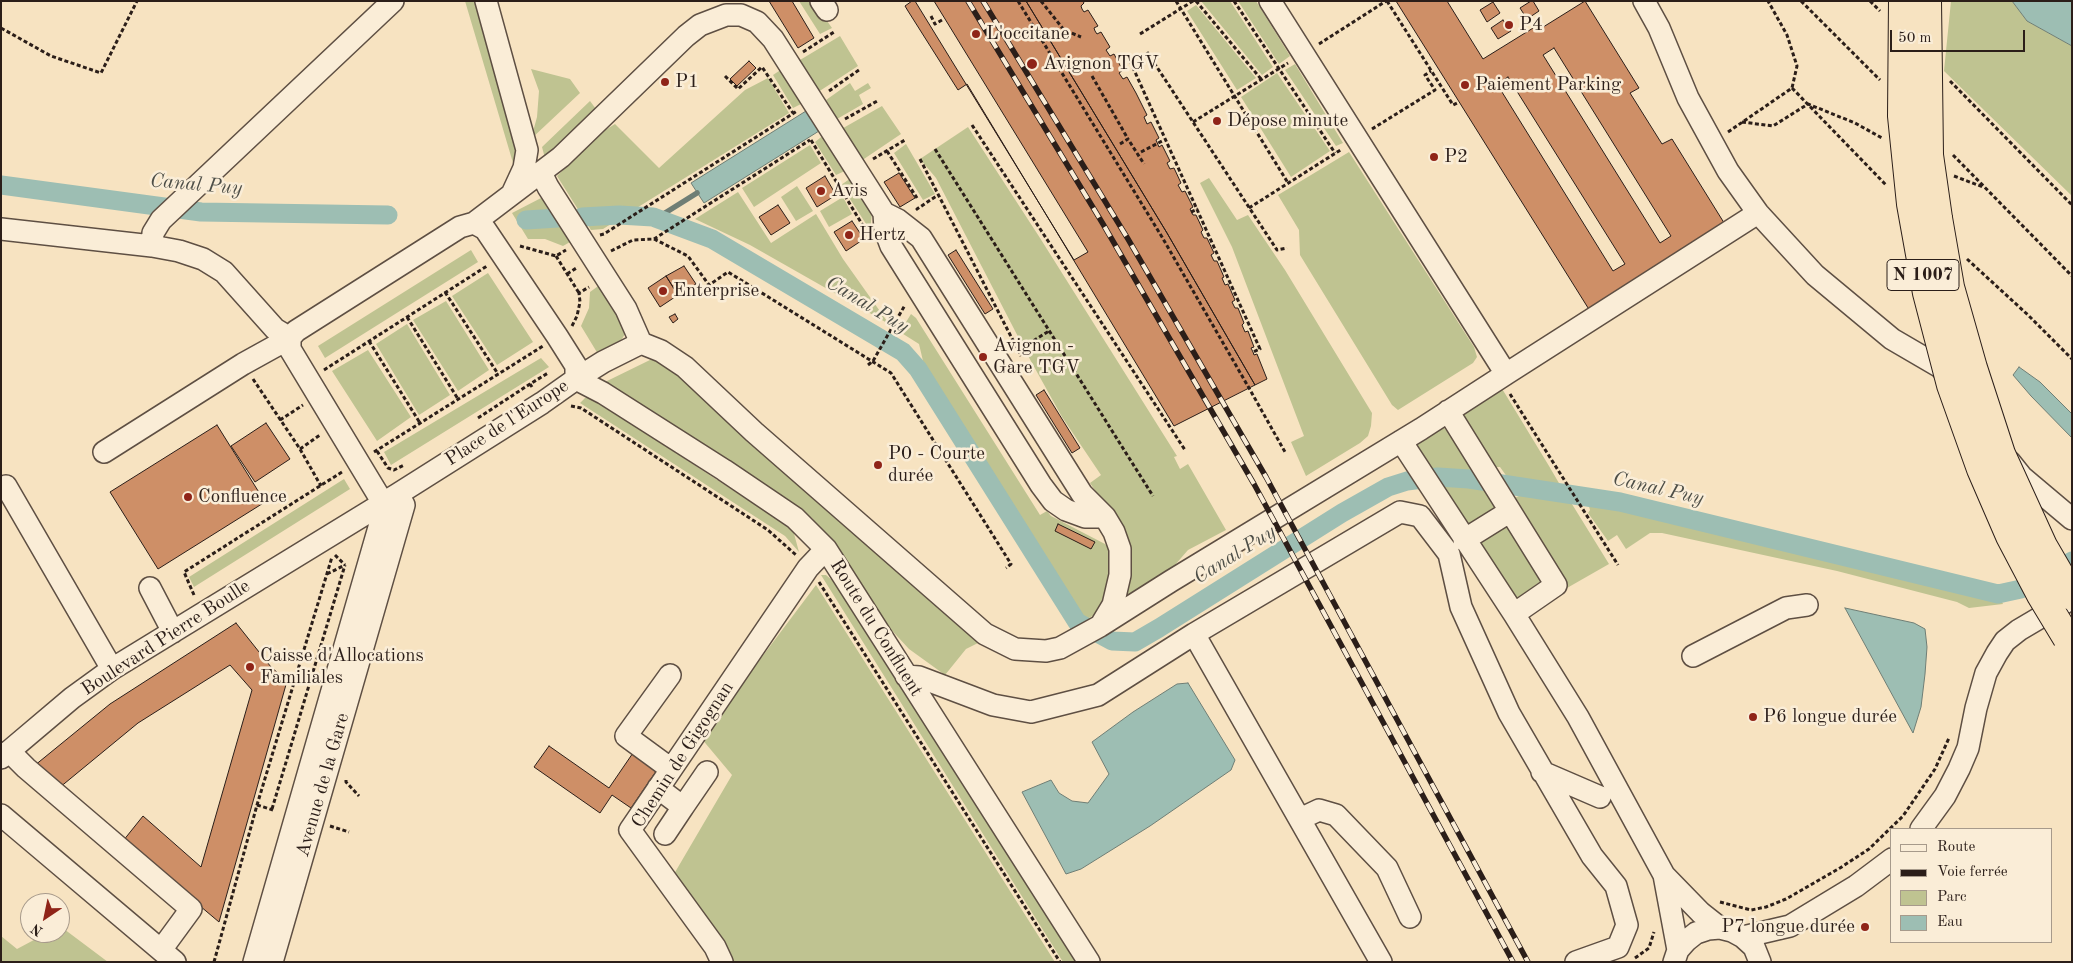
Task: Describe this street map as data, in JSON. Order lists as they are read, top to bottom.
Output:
{
  "streets": {
    "highway": ["N 1007"],
    "street": [
      "Place de l'Europe",
      "Route du Confluent",
      "Boulevard Pierre Boulle",
      "Chemin de Gigognan",
      "Avenue de la Gare"
    ]
  },
  "crossings": [
    ["Place de l'Europe", "Route du Confluent"],
    ["Place de l'Europe", "Boulevard Pierre Boulle"],
    ["Place de l'Europe", "Avenue de la Gare"],
    ["Route du Confluent", "Chemin de Gigognan"],
    ["Boulevard Pierre Boulle", "Avenue de la Gare"]
  ],
  "water": ["Canal Puy"],
  "places": [
    "P4",
    "L'occitane",
    "Avignon TGV",
    "P1",
    "Paiement Parking",
    "Dépose minute",
    "P2",
    "Avis",
    "Hertz",
    "Enterprise",
    "Avignon - Gare TGV",
    "P0 - Courte durée",
    "Confluence",
    "Caisse d'Allocations Familiales",
    "P6 longue durée",
    "P7 longue durée"
  ],
  "legend": [
    "Route",
    "Voie ferrée",
    "Parc",
    "Eau"
  ],
  "scale_bar": "50 m",
  "north": "bottom left"
}
